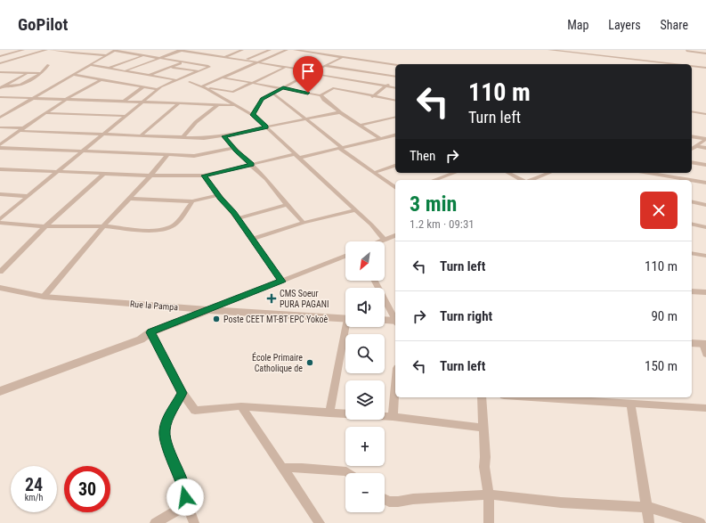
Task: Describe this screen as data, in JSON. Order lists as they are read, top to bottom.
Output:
{
  "streets": {
    "street": ["Rue la Pampa"]
  },
  "places": {
    "health": ["CMS Soeur PURA PAGANI"],
    "other": ["Poste CEET MT-BT EPC Yokoè", "École Primaire Catholique de"]
  },
  "north": "bottom left",
  "page": {
    "header": "GoPilot",
    "nav": ["Map", "Layers", "Share"],
    "turn": ["110 m", "Turn left"],
    "then": "Then",
    "heading": ["3 min", "1.2 km · 09:31"],
    "list": [
      {
        "name": "Turn left",
        "value": "110 m"
      },
      {
        "name": "Turn right",
        "value": "90 m"
      },
      {
        "name": "Turn left",
        "value": "150 m"
      }
    ],
    "map_buttons": ["+", "−"],
    "speed": "24 km/h",
    "limit": "30"
  }
}
